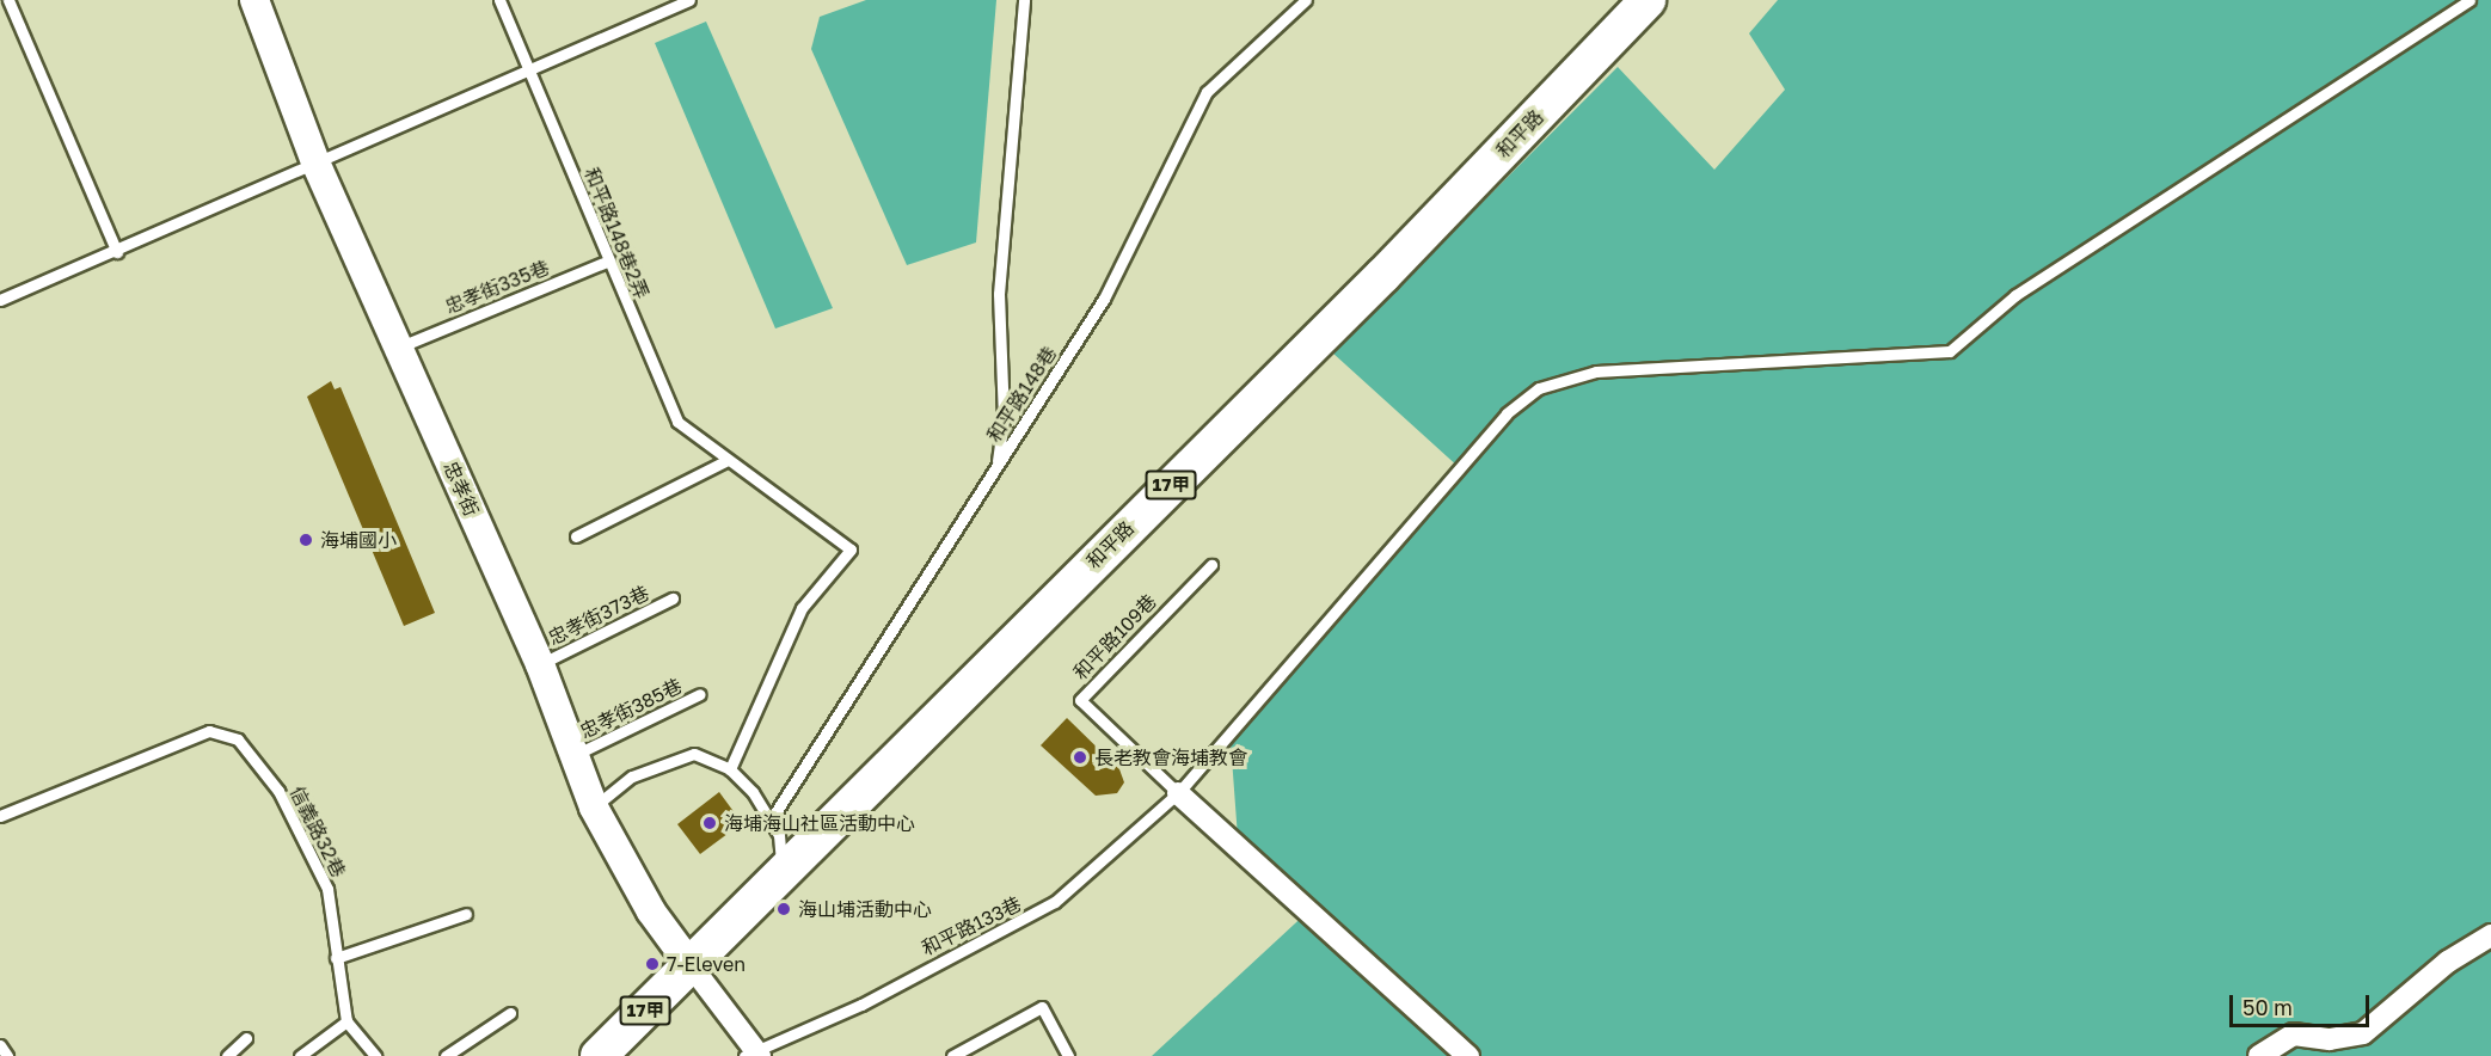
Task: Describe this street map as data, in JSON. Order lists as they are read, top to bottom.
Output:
{
  "streets": {
    "main road": ["和平路", "17甲"],
    "street": ["忠孝街"],
    "lane": [
      "和平路148巷2弄",
      "忠孝街335巷",
      "和平路148巷",
      "忠孝街373巷",
      "和平路109巷",
      "忠孝街385巷",
      "信義路32巷",
      "和平路133巷"
    ]
  },
  "crossings": [
    ["和平路", "17甲"],
    ["和平路", "忠孝街"],
    ["和平路148巷2弄", "忠孝街335巷"],
    ["忠孝街335巷", "忠孝街"],
    ["17甲", "忠孝街"],
    ["忠孝街", "忠孝街373巷"],
    ["忠孝街", "忠孝街385巷"],
    ["和平路109巷", "和平路133巷"]
  ],
  "places": [
    "海埔國小",
    "長老教會海埔教會",
    "海埔海山社區活動中心",
    "海山埔活動中心",
    "7-Eleven"
  ],
  "scale_bar": "50 m"
}
